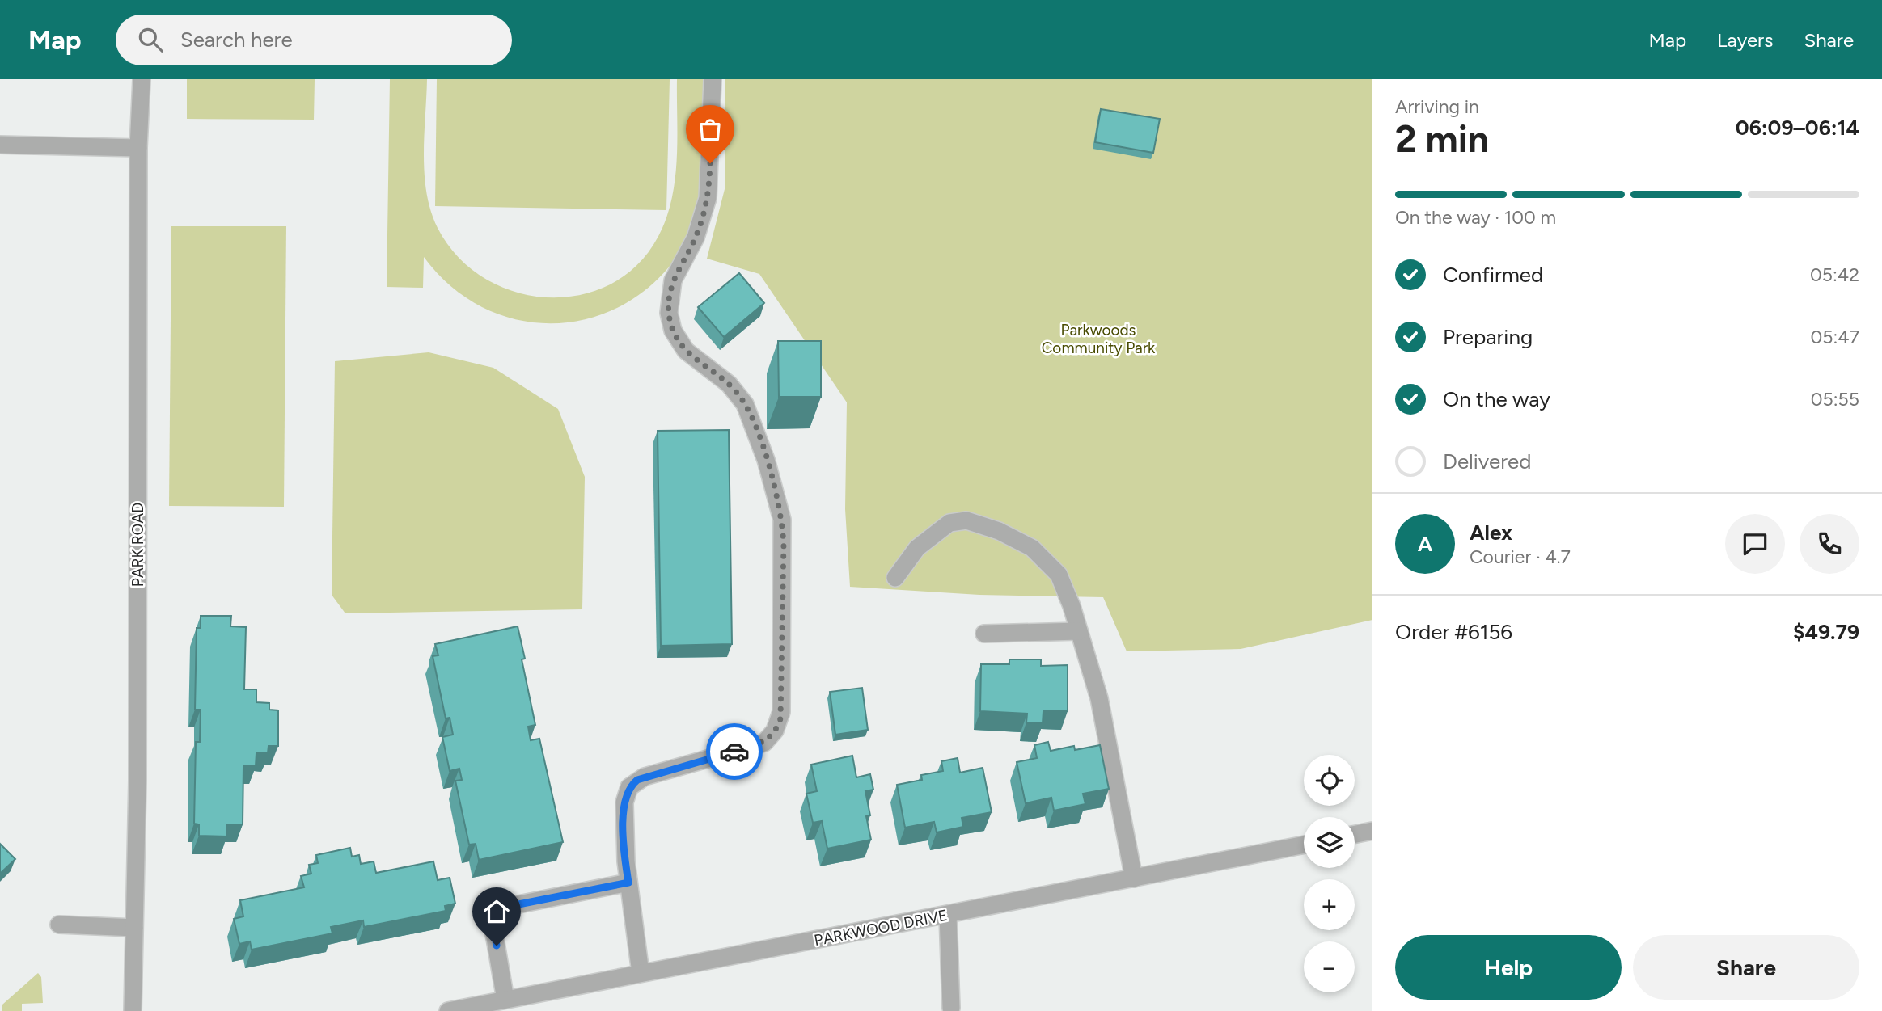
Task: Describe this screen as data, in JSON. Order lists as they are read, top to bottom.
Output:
{
  "streets": {
    "street": ["PARK ROAD", "PARKWOOD DRIVE"]
  },
  "parks": ["Parkwoods Community Park"],
  "page": {
    "header": "Map",
    "search": "Search here",
    "nav": ["Map", "Layers", "Share"],
    "heading": ["2 min", "Arriving in", "06:09–06:14"],
    "panel": [
      "Alex",
      "Courier · 4.7",
      "Order #6156",
      "$49.79"
    ],
    "bar": "On the way · 100 m",
    "list": [
      ["Confirmed", "05:42"],
      ["Preparing", "05:47"],
      ["On the way", "05:55"],
      "Delivered"
    ],
    "round": "A",
    "map_buttons": ["+", "−"],
    "buttons": ["Help", "Share"]
  }
}
